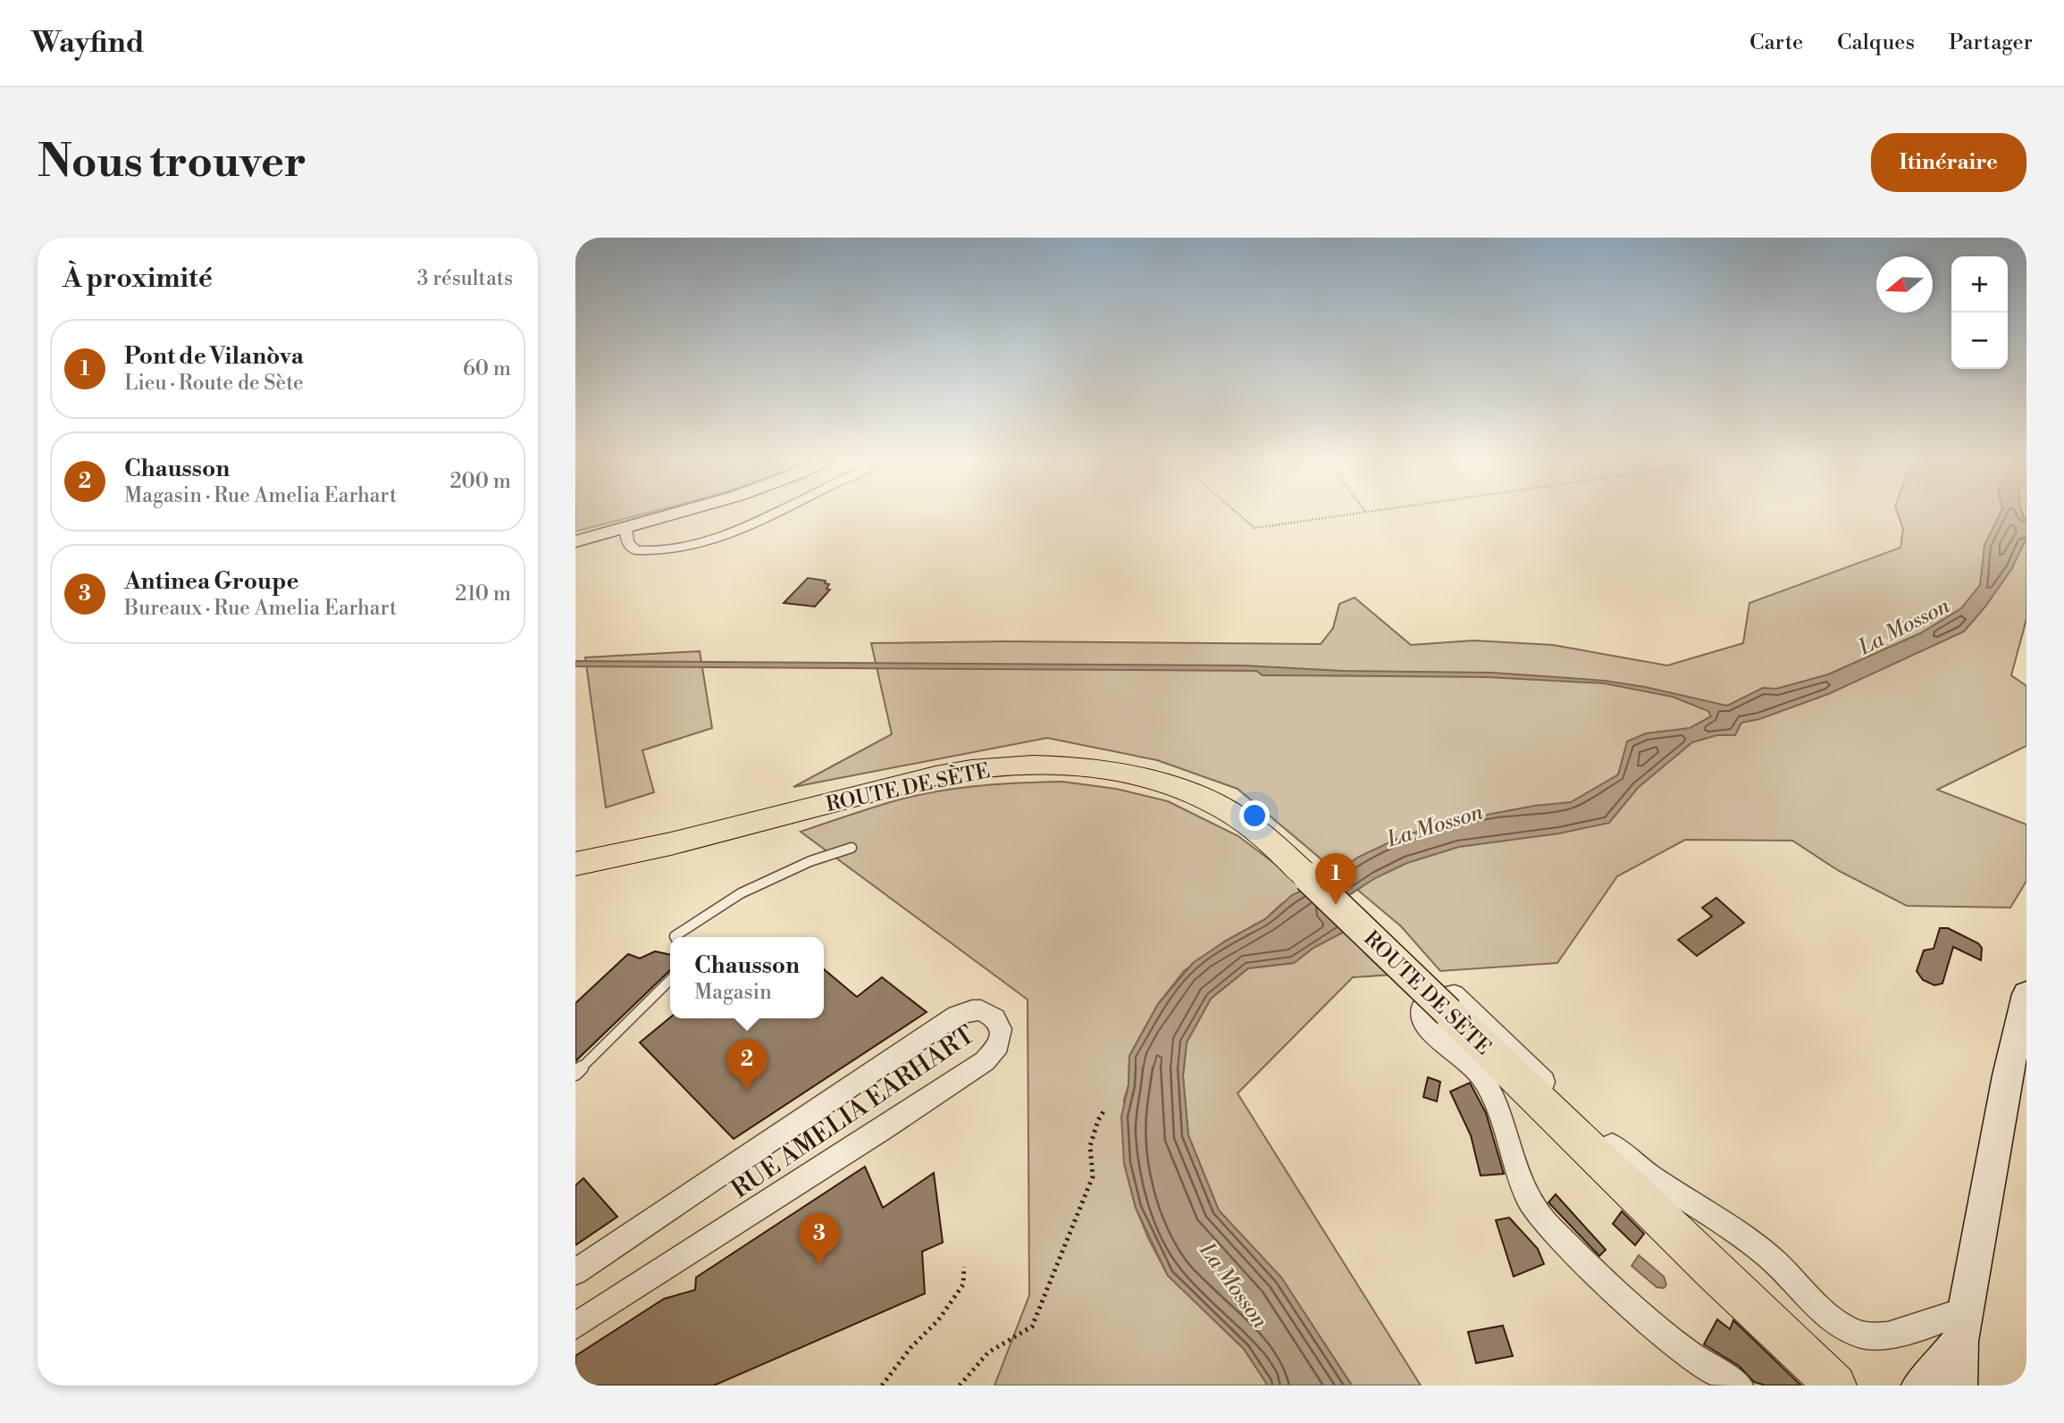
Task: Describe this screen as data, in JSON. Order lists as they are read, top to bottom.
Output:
{
  "streets": {
    "main road": ["ROUTE DE SÈTE"],
    "street": ["RUE AMELIA EARHART"]
  },
  "water": ["La Mosson"],
  "north": "left",
  "page": {
    "header": "Wayfind",
    "nav": ["Carte", "Calques", "Partager"],
    "buttons": "Itinéraire",
    "title": "Nous trouver",
    "heading": ["À proximité", "3 résultats"],
    "map_buttons": ["+", "−"],
    "list": [
      {
        "mark": "1",
        "name": "Pont de Vilanòva",
        "note": "Lieu · Route de Sète",
        "value": "60 m"
      },
      {
        "mark": "2",
        "name": "Chausson",
        "note": "Magasin · Rue Amelia Earhart",
        "value": "200 m"
      },
      {
        "mark": "3",
        "name": "Antinea Groupe",
        "note": "Bureaux · Rue Amelia Earhart",
        "value": "210 m"
      }
    ],
    "pins": ["1", "2", "3"],
    "popup": ["Chausson", "Magasin"]
  }
}
